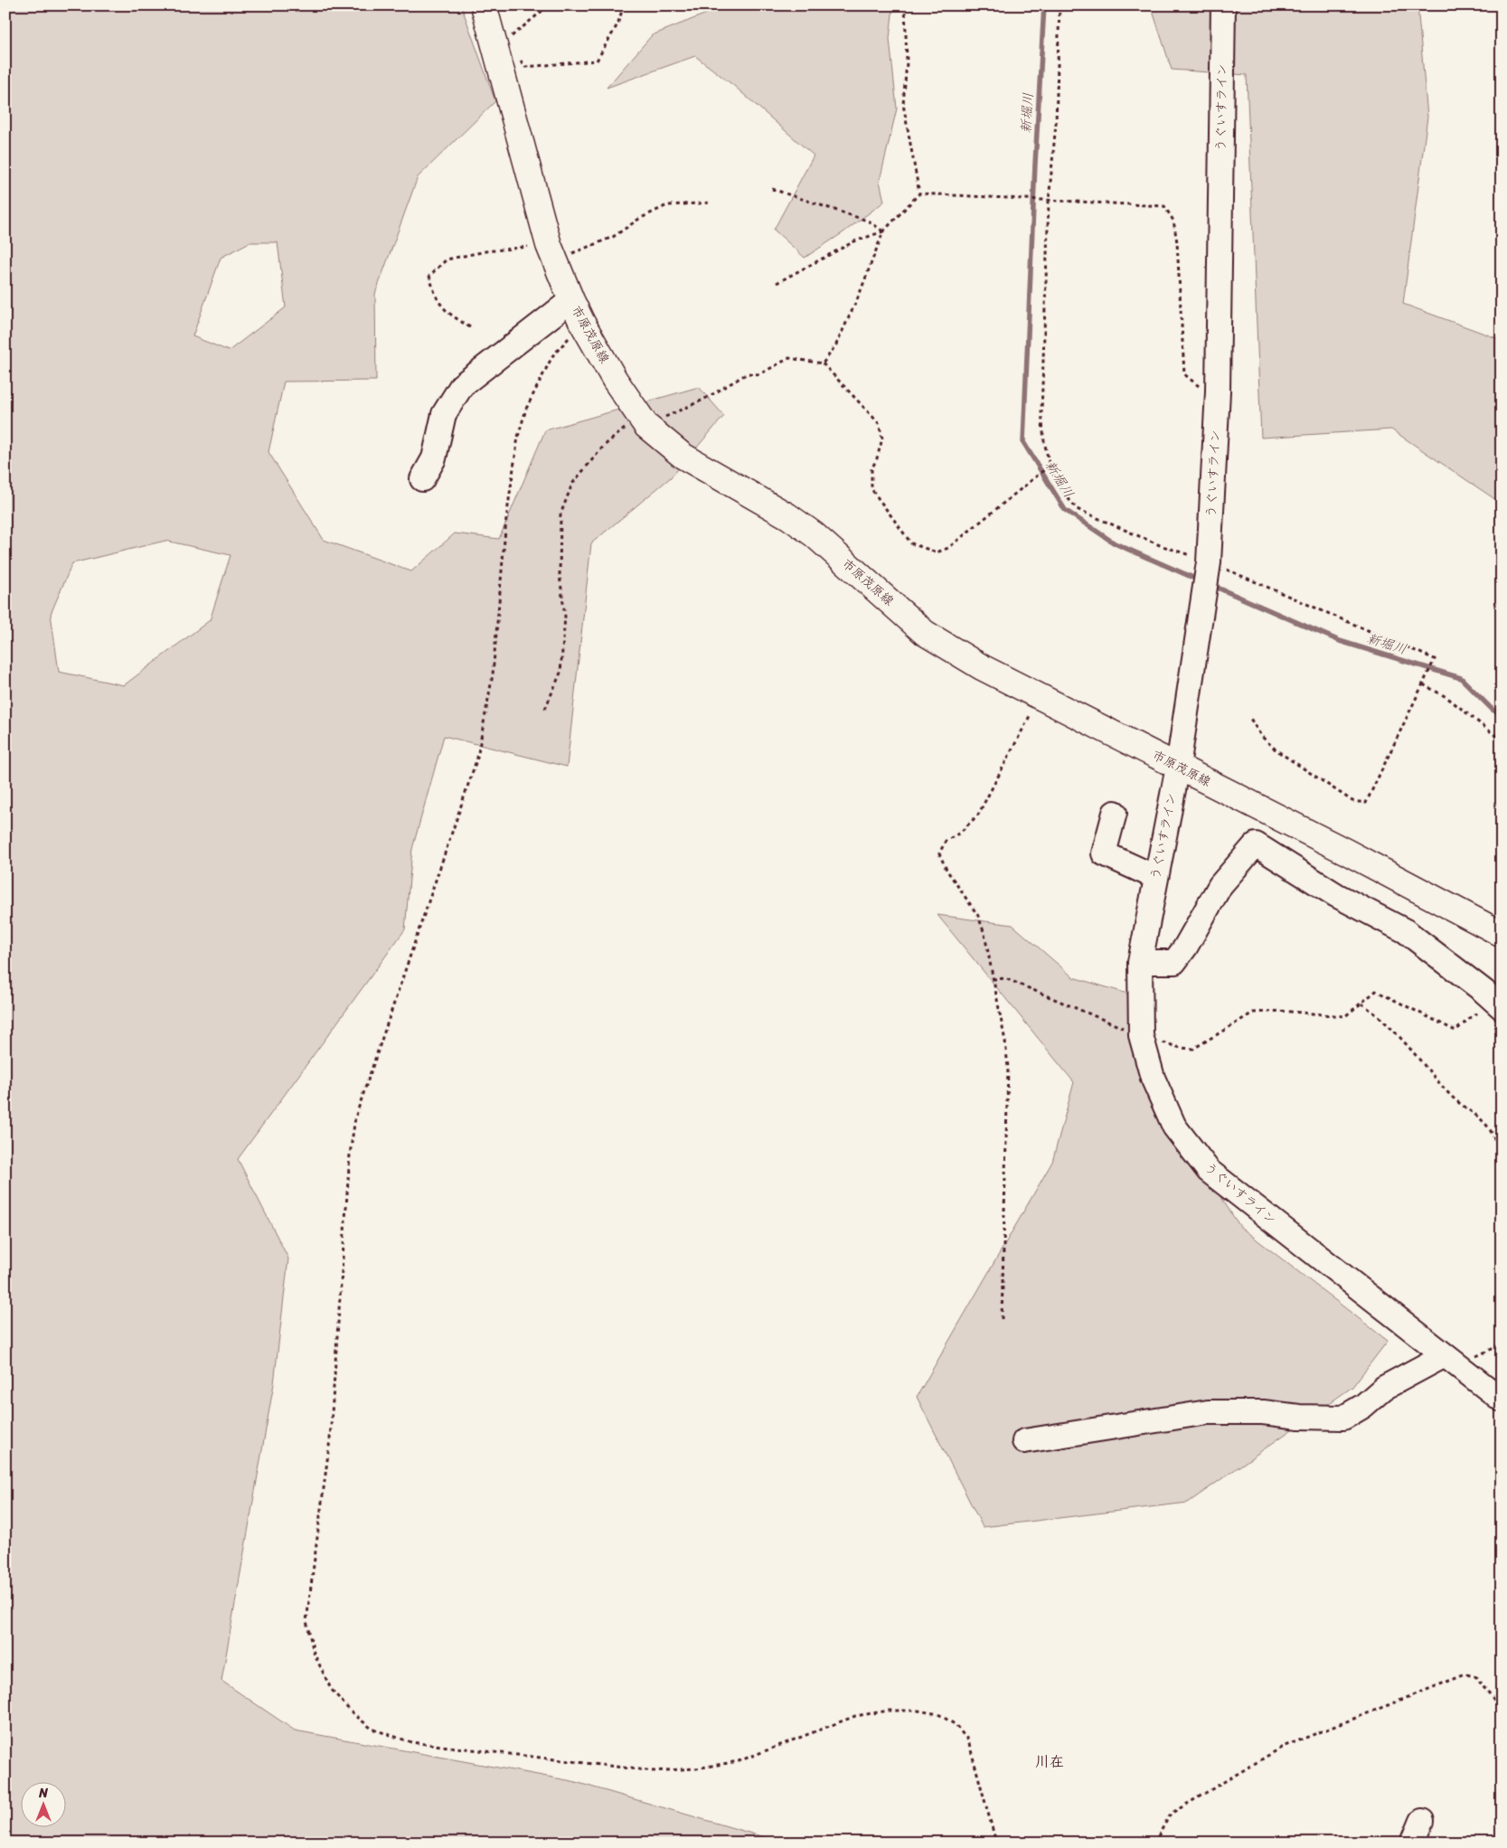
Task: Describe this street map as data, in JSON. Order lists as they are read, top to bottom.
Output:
{
  "streets": {
    "main road": ["市原茂原線"],
    "street": ["うぐいすライン"]
  },
  "crossings": [
    ["うぐいすライン", "市原茂原線"]
  ],
  "districts": ["川在"],
  "water": ["新堀川"],
  "north": "top"
}
